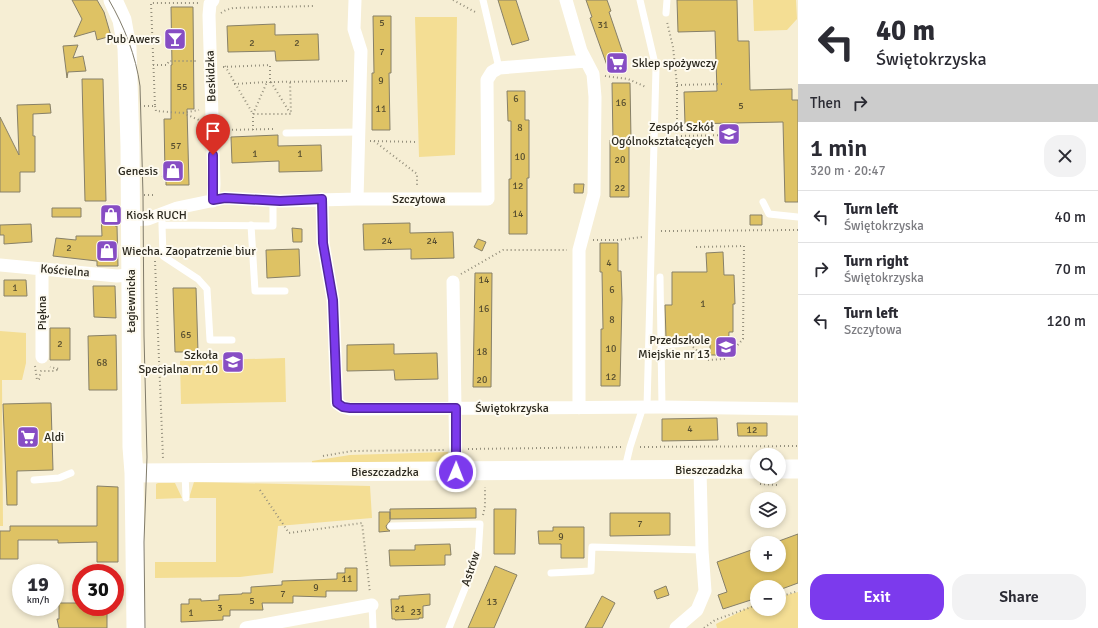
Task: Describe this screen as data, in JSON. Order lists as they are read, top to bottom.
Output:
{
  "streets": {
    "street": [
      "Beskidzka",
      "Szczytowa",
      "Kościelna",
      "Łagiewnicka",
      "Piękna",
      "Świętokrzyska",
      "Bieszczadzka"
    ],
    "lane": ["Astrów"]
  },
  "crossings": [
    ["Beskidzka", "Szczytowa"],
    ["Szczytowa", "Łagiewnicka"],
    ["Szczytowa", "Świętokrzyska"],
    ["Kościelna", "Łagiewnicka"],
    ["Kościelna", "Piękna"],
    ["Łagiewnicka", "Bieszczadzka"]
  ],
  "places": {
    "bar": ["Pub Awers"],
    "supermarket": ["Sklep spożywczy", "Aldi"],
    "school or university": ["Zespół Szkół Ogólnokształcących", "Przedszkole Miejskie nr 13", "Szkoła Specjalna nr 10"],
    "shop": ["Genesis", "Kiosk RUCH", "Wiecha. Zaopatrzenie biur"]
  },
  "house_numbers": [
    "5",
    "31",
    "2",
    "2",
    "7",
    "9",
    "55",
    "6",
    "16",
    "5",
    "11",
    "8",
    "57",
    "1",
    "1",
    "10",
    "20",
    "12",
    "22",
    "14",
    "24",
    "24",
    "2",
    "4",
    "14",
    "1",
    "6",
    "1",
    "16",
    "8",
    "65",
    "2",
    "10",
    "18",
    "68",
    "12",
    "20",
    "4",
    "12",
    "7",
    "9",
    "11",
    "9",
    "7",
    "5",
    "13",
    "3",
    "21",
    "23",
    "1"
  ],
  "page": {
    "turn": ["40 m", "Świętokrzyska"],
    "then": "Then",
    "heading": ["1 min", "320 m · 20:47"],
    "list": [
      {
        "name": "Turn left",
        "note": "Świętokrzyska",
        "value": "40 m"
      },
      {
        "name": "Turn right",
        "note": "Świętokrzyska",
        "value": "70 m"
      },
      {
        "name": "Turn left",
        "note": "Szczytowa",
        "value": "120 m"
      }
    ],
    "map_buttons": ["+", "−"],
    "speed": "19 km/h",
    "limit": "30",
    "buttons": ["Exit", "Share"]
  }
}
